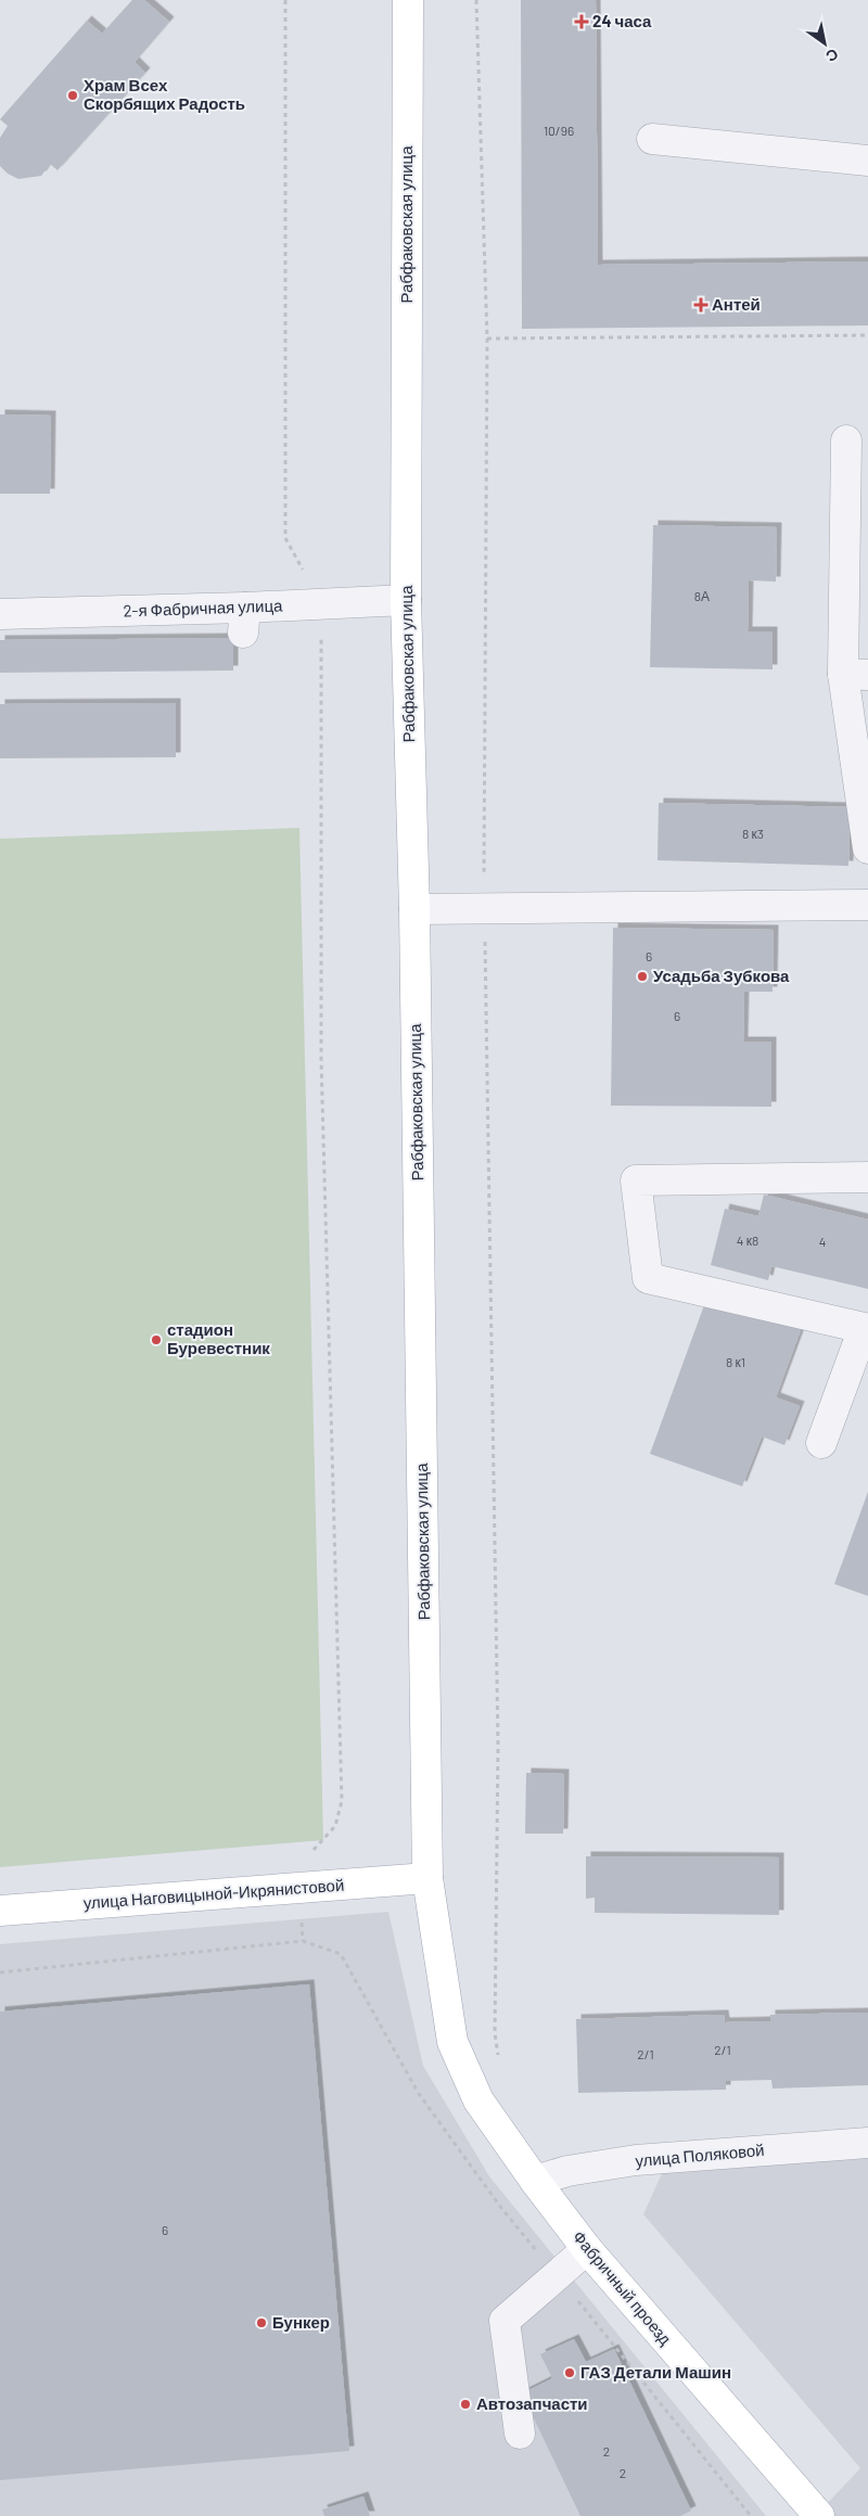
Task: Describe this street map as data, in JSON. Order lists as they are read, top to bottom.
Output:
{
  "streets": {
    "main road": ["Рабфаковская улица", "улица Наговицыной-Икрянистовой", "Фабричный проезд"],
    "street": ["2-я Фабричная улица", "улица Поляковой"]
  },
  "crossings": [
    ["Рабфаковская улица", "2-я Фабричная улица"],
    ["Рабфаковская улица", "улица Наговицыной-Икрянистовой"],
    ["Рабфаковская улица", "улица Поляковой"],
    ["Рабфаковская улица", "Фабричный проезд"],
    ["улица Поляковой", "Фабричный проезд"]
  ],
  "places": {
    "health": ["24 часа", "Антей"],
    "other": [
      "Храм Всех Скорбящих Радость",
      "Усадьба Зубкова",
      "стадион Буревестник",
      "Бункер",
      "ГАЗ Детали Машин",
      "Автозапчасти"
    ]
  },
  "house_numbers": [
    "10/96",
    "8А",
    "8 к3",
    "6",
    "6",
    "4 к8",
    "4",
    "8 к1",
    "2/1",
    "2/1",
    "6",
    "2",
    "2"
  ],
  "north": "bottom right"
}
